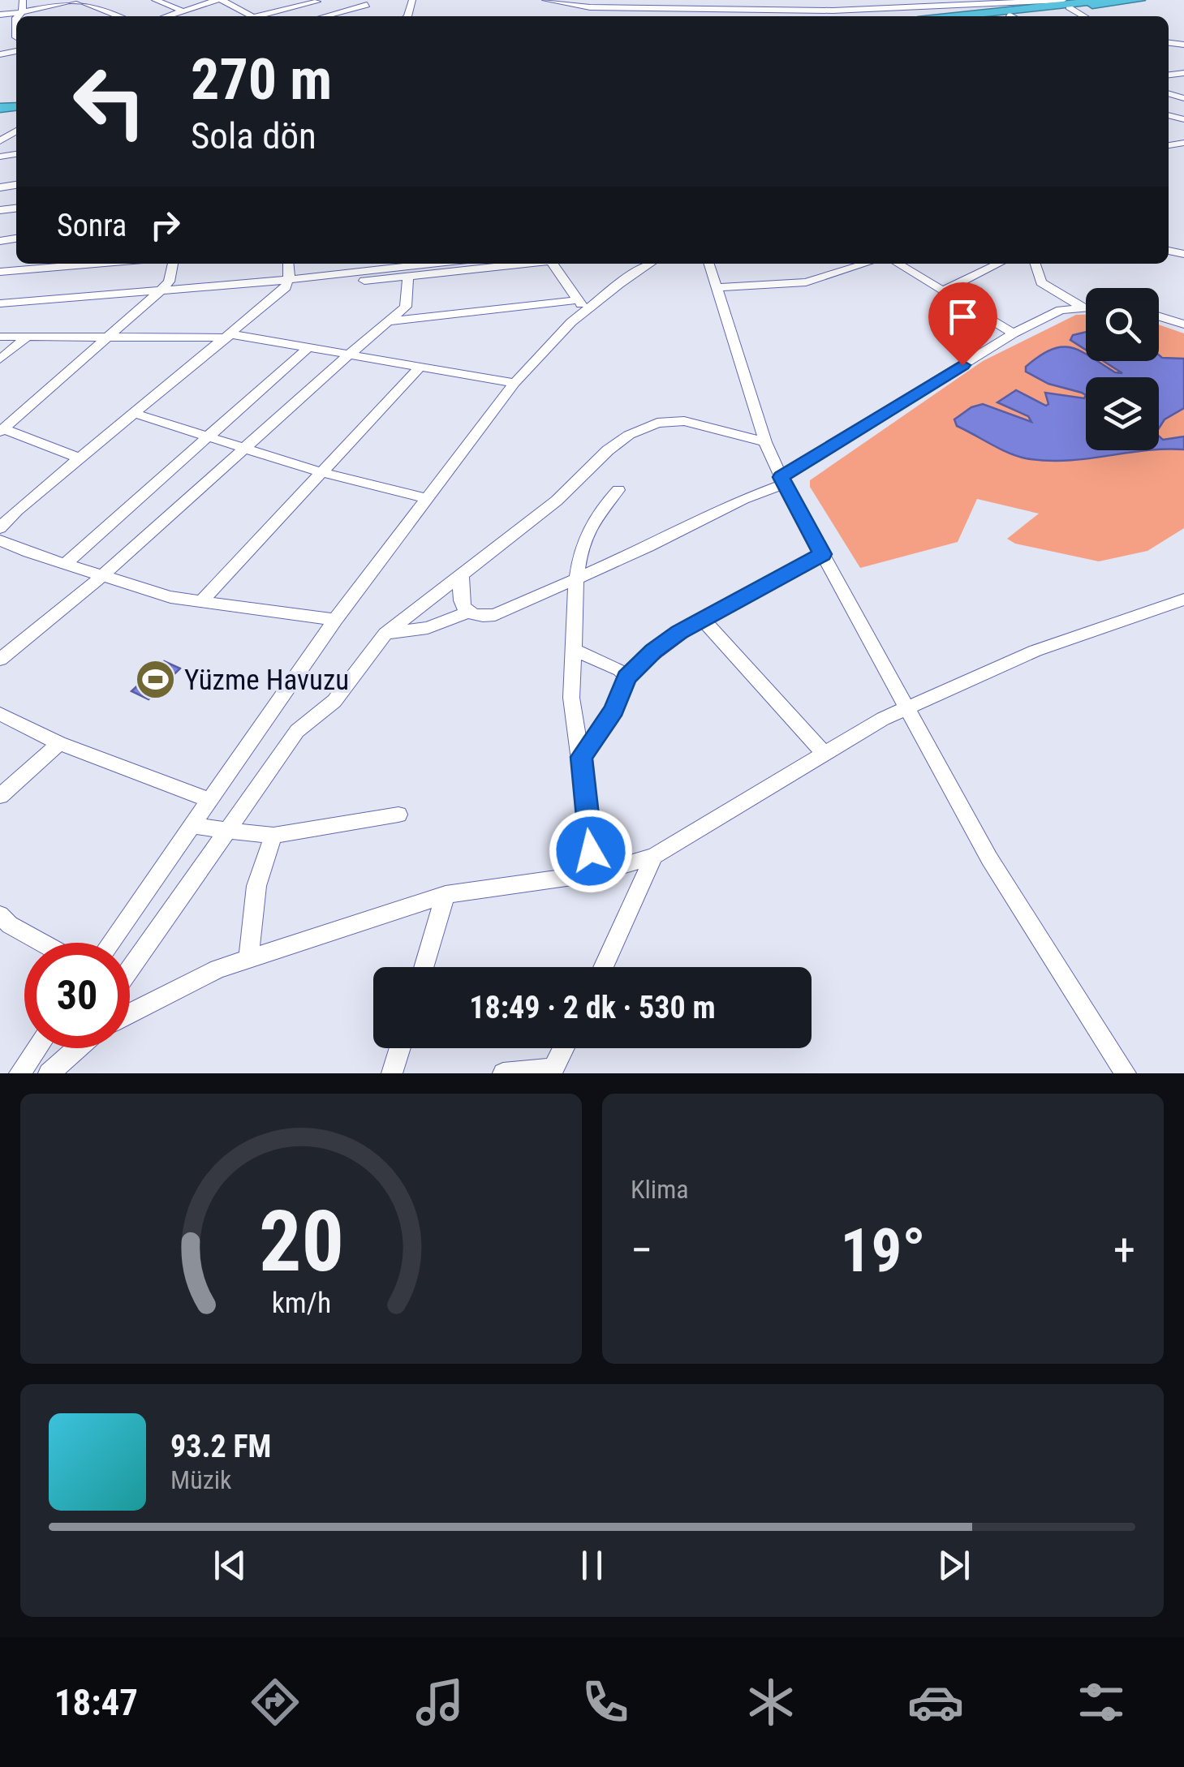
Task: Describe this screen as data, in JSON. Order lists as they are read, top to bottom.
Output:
{
  "places": {
    "sports": ["Yüzme Havuzu"]
  },
  "page": {
    "turn": ["270 m", "Sola dön"],
    "then": "Sonra",
    "limit": "30",
    "trip": "18:49 · 2 dk · 530 m",
    "tile": "Klima",
    "heat": ["−", "19°", "+"],
    "song": ["93.2 FM", "Müzik"],
    "tabs": "18:47",
    "gauge": ["20", "km/h"]
  }
}
